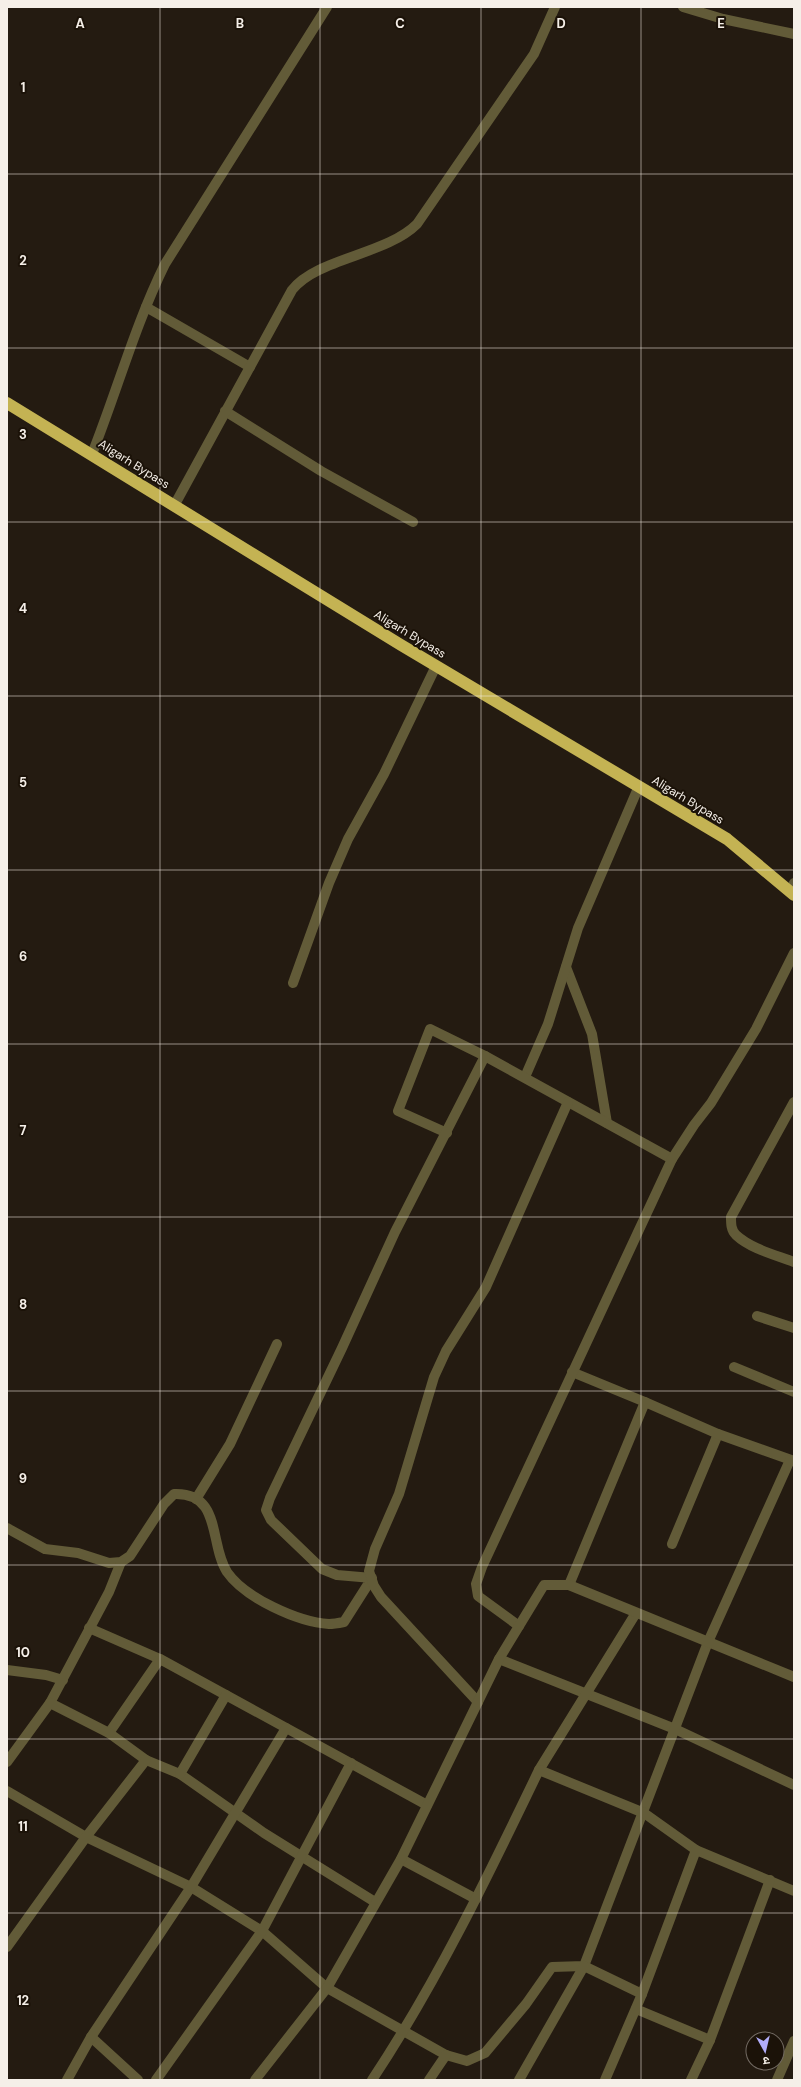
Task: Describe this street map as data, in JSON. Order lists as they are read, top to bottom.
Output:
{
  "streets": {
    "highway": ["Aligarh Bypass"]
  },
  "north": "bottom",
  "grid": {
    "columns": [
      "A",
      "B",
      "C",
      "D",
      "E"
    ],
    "rows": [
      "1",
      "2",
      "3",
      "4",
      "5",
      "6",
      "7",
      "8",
      "9",
      "10",
      "11",
      "12"
    ]
  }
}
